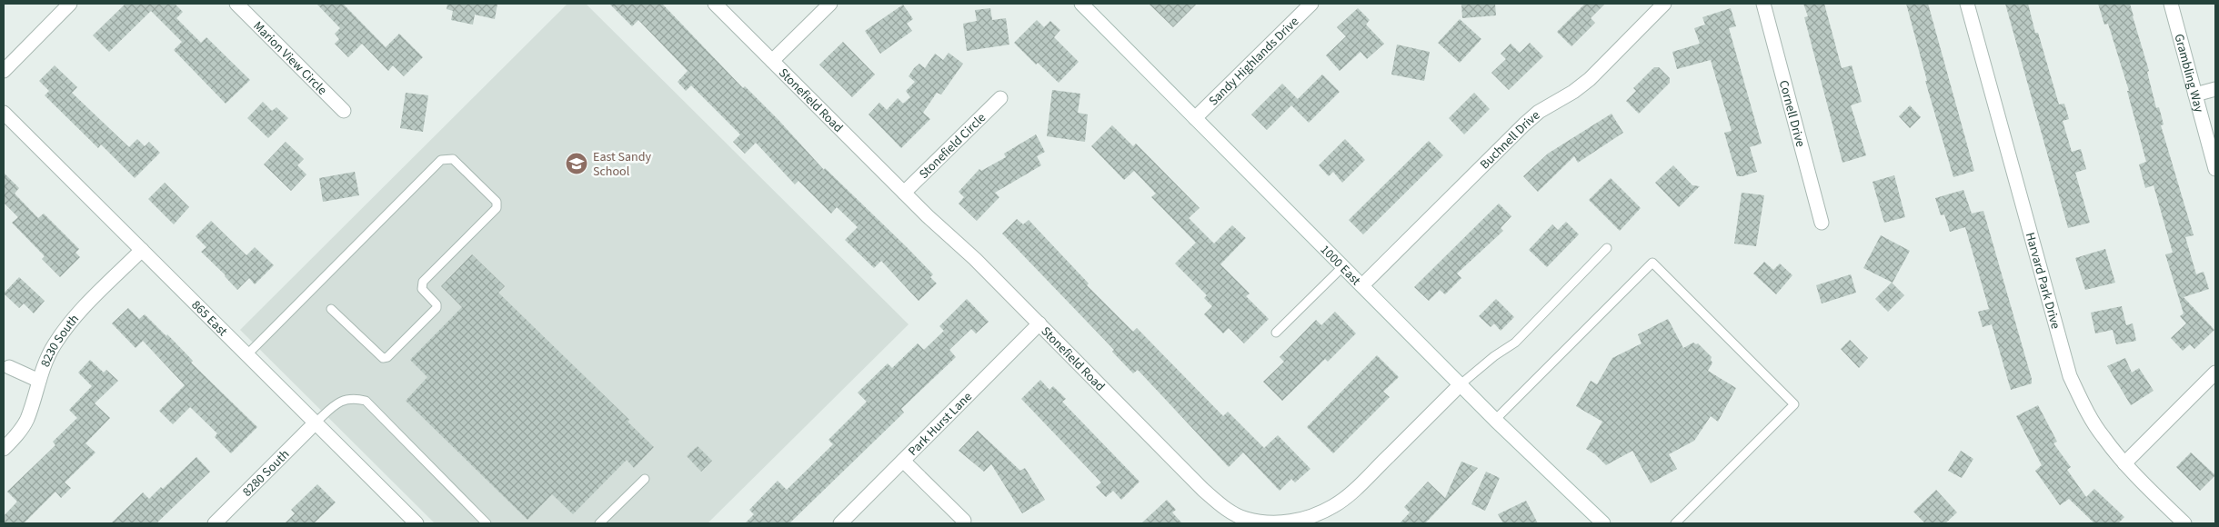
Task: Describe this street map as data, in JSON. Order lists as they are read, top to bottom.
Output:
{
  "streets": {
    "street": [
      "Marion View Circle",
      "Sandy Highlands Drive",
      "Grambling Way",
      "Stonefield Road",
      "Cornell Drive",
      "Buchnell Drive",
      "Stonefield Circle",
      "1000 East",
      "Harvard Park Drive",
      "865 East",
      "8230 South",
      "Park Hurst Lane",
      "8280 South"
    ]
  },
  "crossings": [
    ["Sandy Highlands Drive", "1000 East"],
    ["Stonefield Road", "Stonefield Circle"],
    ["Stonefield Road", "1000 East"],
    ["Stonefield Road", "Park Hurst Lane"],
    ["Buchnell Drive", "1000 East"],
    ["865 East", "8230 South"],
    ["865 East", "8280 South"]
  ],
  "places": {
    "school or university": ["East Sandy School"]
  }
}
